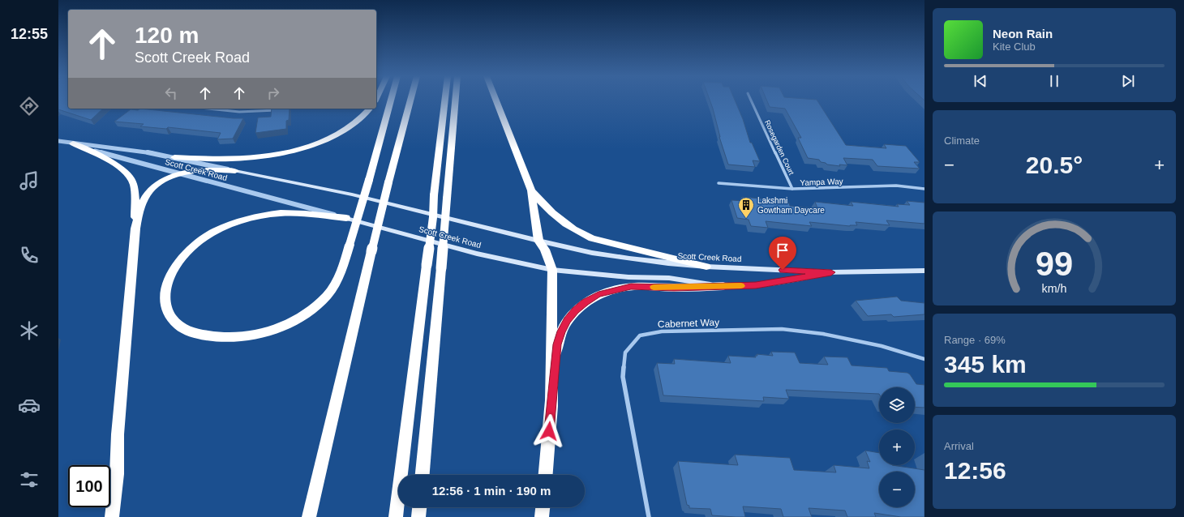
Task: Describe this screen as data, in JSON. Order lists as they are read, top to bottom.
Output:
{
  "streets": {
    "main road": ["Scott Creek Road"],
    "street": ["Rosegarden Court", "Yampa Way", "Cabernet Way"]
  },
  "crossings": [
    ["Rosegarden Court", "Yampa Way"]
  ],
  "places": {
    "building": ["Lakshmi Gowtham Daycare"]
  },
  "page": {
    "tabs": "12:55",
    "turn": ["120 m", "Scott Creek Road"],
    "song": ["Neon Rain", "Kite Club"],
    "tile": [
      "Climate",
      ["Range · 69%", "345 km"],
      ["Arrival", "12:56"]
    ],
    "heat": ["−", "20.5°", "+"],
    "map_buttons": ["+", "−"],
    "limit": "100",
    "trip": "12:56 · 1 min · 190 m",
    "gauge": ["99", "km/h"]
  }
}
